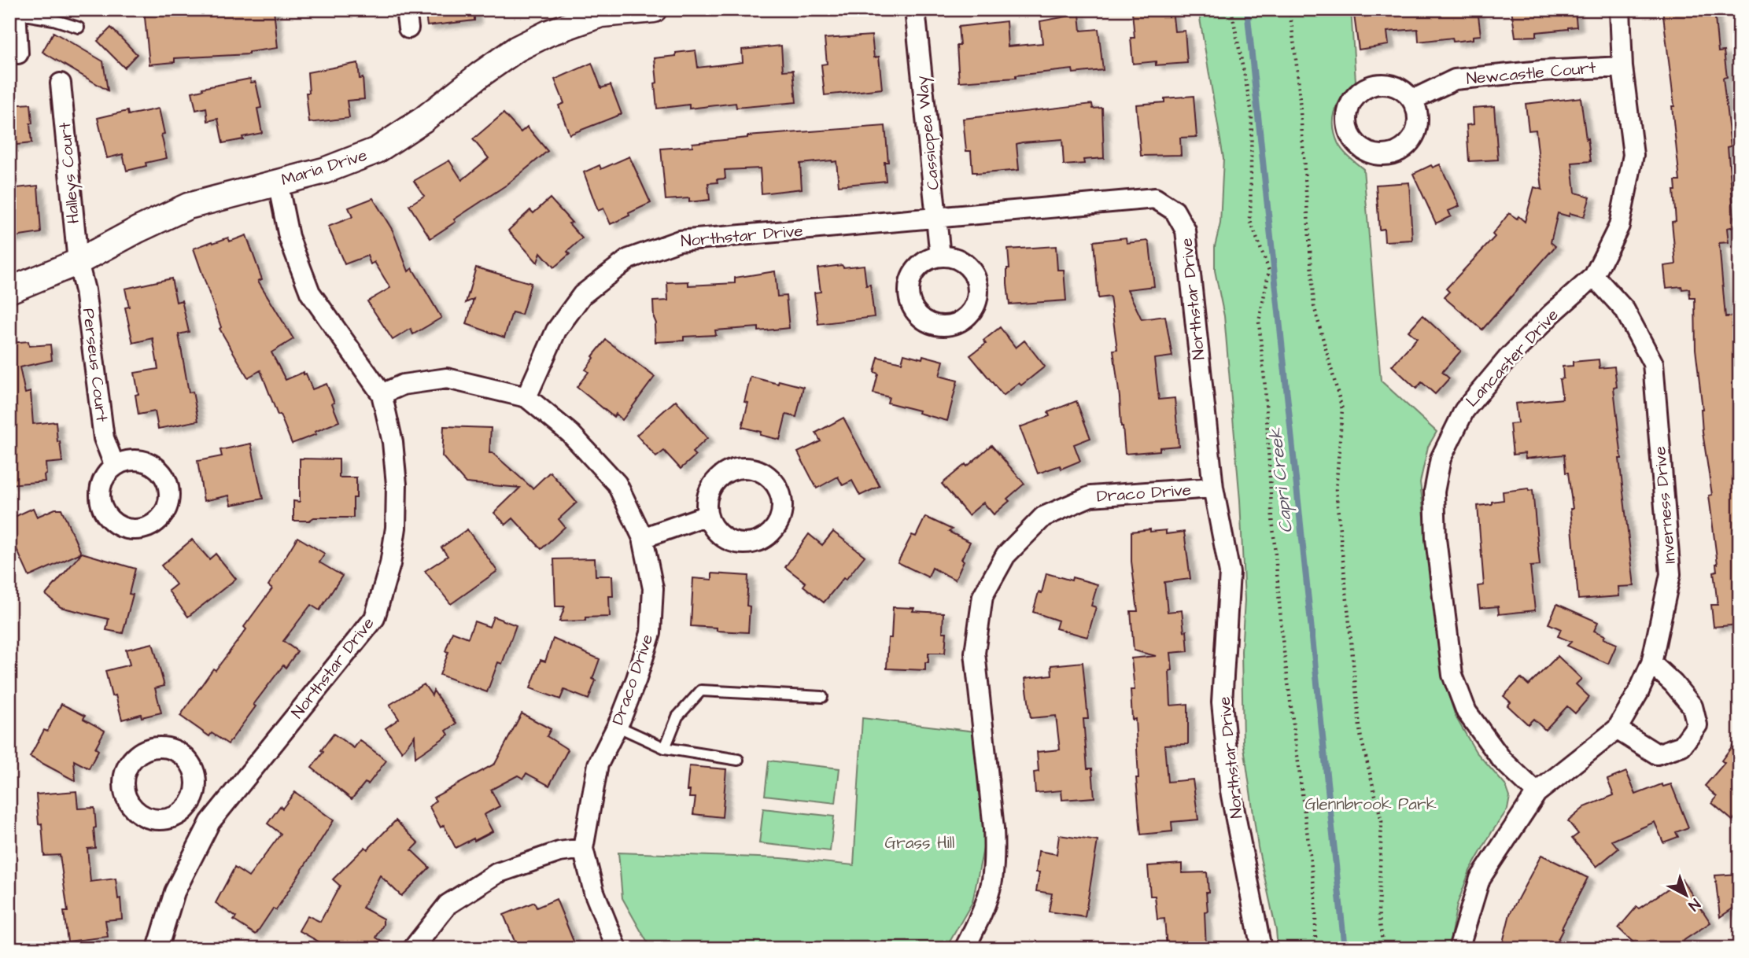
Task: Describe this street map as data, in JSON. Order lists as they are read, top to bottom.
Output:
{
  "streets": {
    "street": [
      "Newcastle Court",
      "Cassiopea Way",
      "Maria Drive",
      "Halleys Court",
      "Northstar Drive",
      "Lancaster Drive",
      "Perseus Court",
      "Draco Drive",
      "Inverness Drive"
    ]
  },
  "crossings": [
    ["Newcastle Court", "Lancaster Drive"],
    ["Cassiopea Way", "Northstar Drive"],
    ["Maria Drive", "Halleys Court"],
    ["Maria Drive", "Northstar Drive"],
    ["Maria Drive", "Perseus Court"],
    ["Halleys Court", "Perseus Court"],
    ["Northstar Drive", "Draco Drive"],
    ["Lancaster Drive", "Inverness Drive"]
  ],
  "water": ["Capri Creek"],
  "parks": ["Glennbrook Park", "Grass Hill"],
  "north": "bottom right"
}
